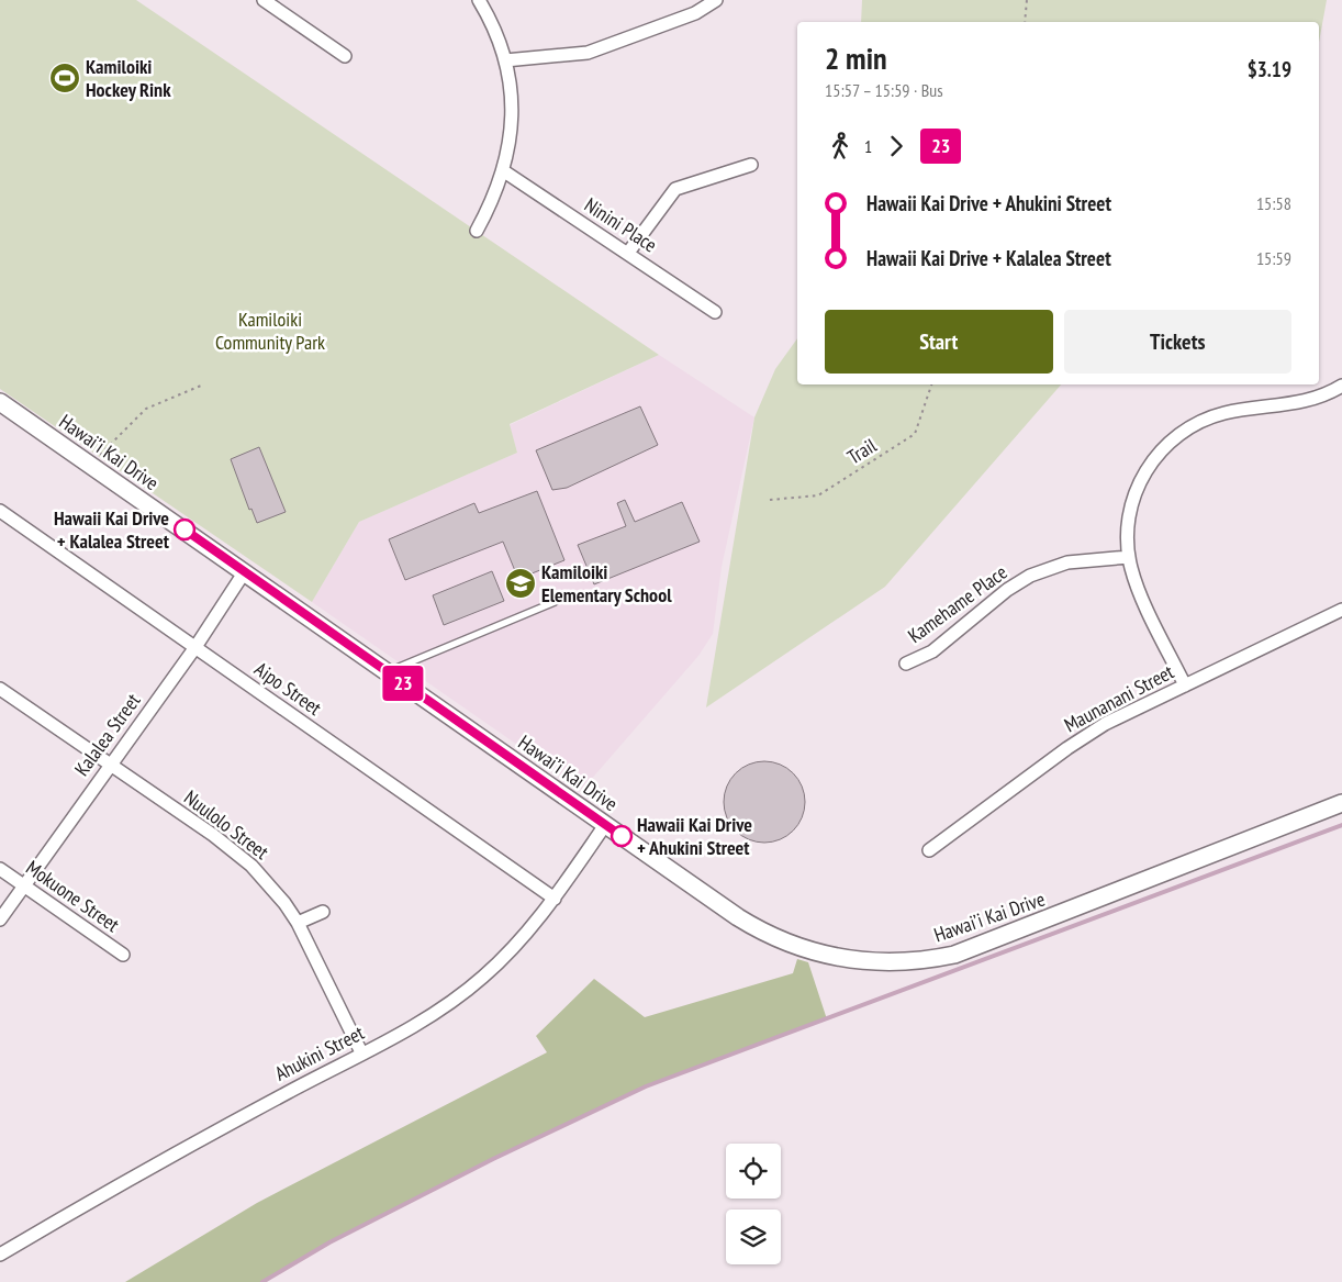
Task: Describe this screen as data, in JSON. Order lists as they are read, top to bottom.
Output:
{
  "streets": {
    "main road": ["Hawai’i Kai Drive"],
    "street": [
      "Ninini Place",
      "Kamehame Place",
      "Aipo Street",
      "Maunanani Street",
      "Kalalea Street",
      "Nuulolo Street",
      "Mokuone Street",
      "Ahukini Street"
    ],
    "path": ["Trail"]
  },
  "crossings": [
    ["Hawai’i Kai Drive", "Kalalea Street"],
    ["Hawai’i Kai Drive", "Ahukini Street"],
    ["Aipo Street", "Kalalea Street"],
    ["Aipo Street", "Ahukini Street"],
    ["Kalalea Street", "Nuulolo Street"],
    ["Kalalea Street", "Mokuone Street"],
    ["Nuulolo Street", "Ahukini Street"]
  ],
  "parks": ["Kamiloiki Community Park"],
  "places": {
    "sports": ["Kamiloiki Hockey Rink"],
    "other": ["Hawaii Kai Drive + Kalalea Street", "Hawaii Kai Drive + Ahukini Street"],
    "school or university": ["Kamiloiki Elementary School"]
  },
  "lines": ["bus line 23"],
  "page": {
    "on_map": "23",
    "heading": ["2 min", "15:57 – 15:59 · Bus", "$3.19"],
    "legs": ["1", "23"],
    "list": [
      {
        "name": "Hawaii Kai Drive + Ahukini Street",
        "value": "15:58"
      },
      {
        "name": "Hawaii Kai Drive + Kalalea Street",
        "value": "15:59"
      }
    ],
    "buttons": ["Start", "Tickets"]
  }
}
